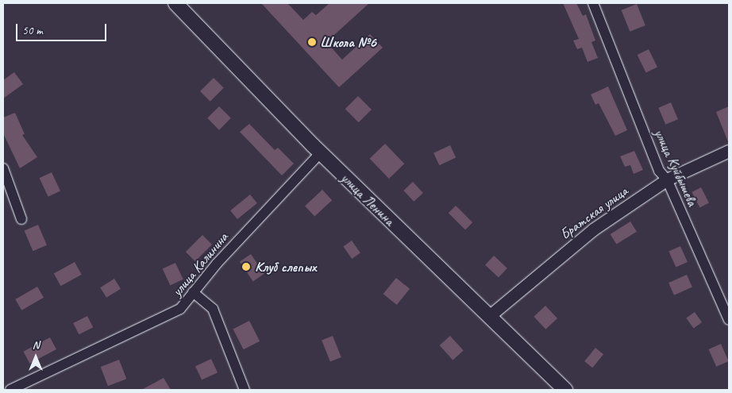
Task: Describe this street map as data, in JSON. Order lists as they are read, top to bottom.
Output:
{
  "streets": {
    "main road": ["улица Ленина"],
    "street": ["улица Куйбышева", "Братская улица", "улица Калинина"]
  },
  "crossings": [
    ["улица Куйбышева", "Братская улица"],
    ["улица Ленина", "Братская улица"],
    ["улица Ленина", "улица Калинина"]
  ],
  "places": ["Школа №6", "Клуб слепых"],
  "scale_bar": "50 m",
  "north": "top"
}
